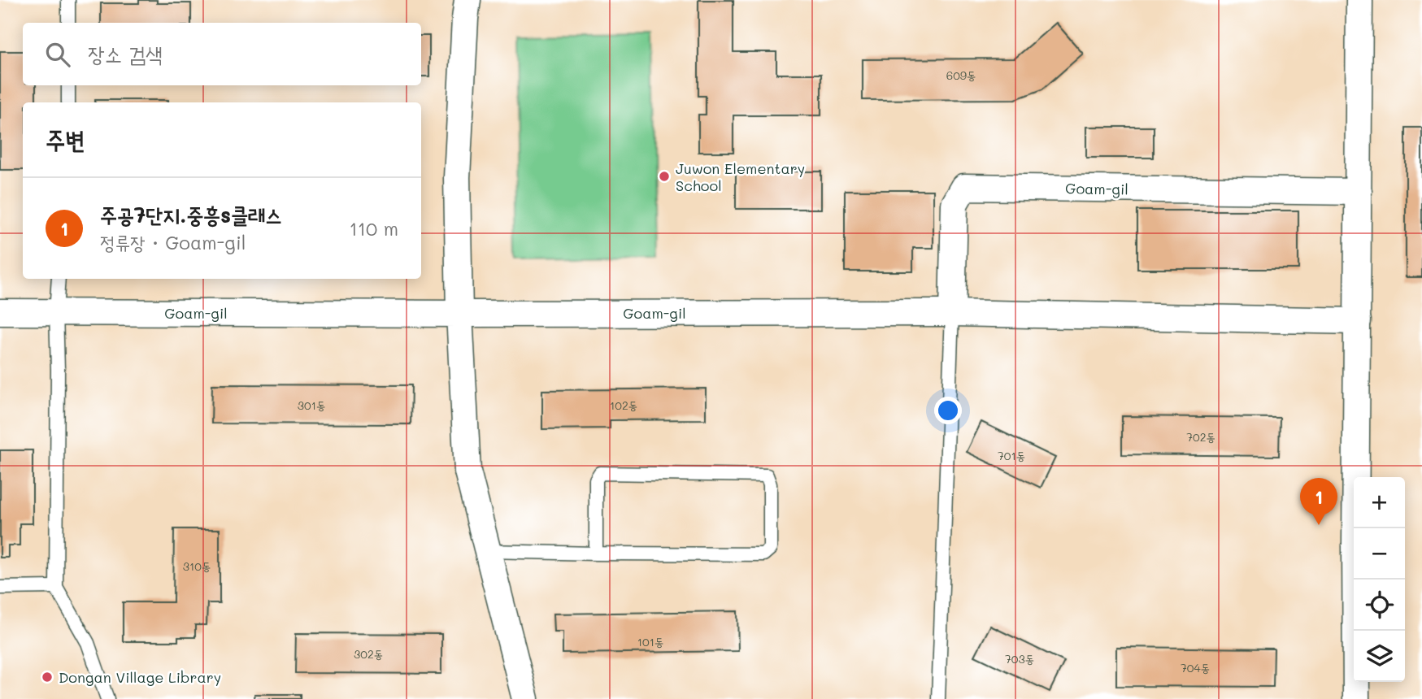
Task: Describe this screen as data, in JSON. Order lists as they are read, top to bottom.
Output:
{
  "streets": {
    "street": ["Goam-gil"]
  },
  "places": ["Juwon Elementary School", "Dongan Village Library"],
  "house_numbers": [
    "609동",
    "301동",
    "102동",
    "702동",
    "701동",
    "310동",
    "101동",
    "302동",
    "703동",
    "704동"
  ],
  "page": {
    "search": "장소 검색",
    "heading": "주변",
    "list": [
      {
        "mark": "1",
        "name": "주공7단지.중흥s클래스",
        "note": "정류장 · Goam-gil",
        "value": "110 m"
      }
    ],
    "map_buttons": ["+", "−"],
    "pins": "1"
  }
}
